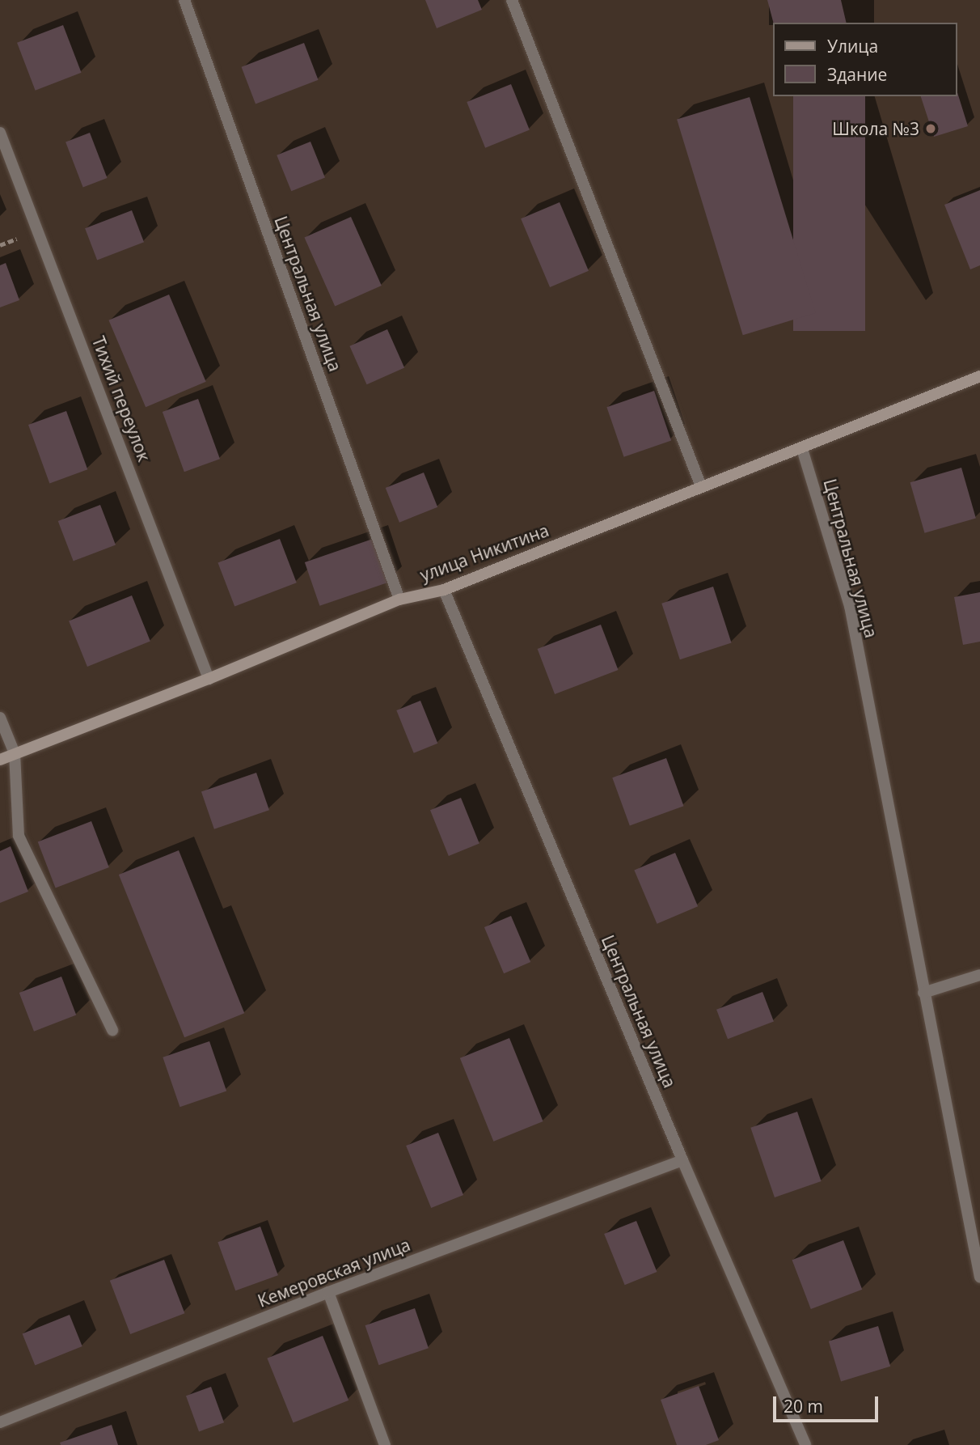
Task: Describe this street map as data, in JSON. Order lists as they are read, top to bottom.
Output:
{
  "streets": {
    "street": [
      "Центральная улица",
      "Тихий переулок",
      "улица Никитина",
      "Кемеровская улица"
    ]
  },
  "crossings": [
    ["Центральная улица", "улица Никитина"],
    ["Центральная улица", "Кемеровская улица"],
    ["Тихий переулок", "улица Никитина"]
  ],
  "places": ["Школа №3"],
  "legend": ["Улица", "Здание"],
  "scale_bar": "20 m"
}
